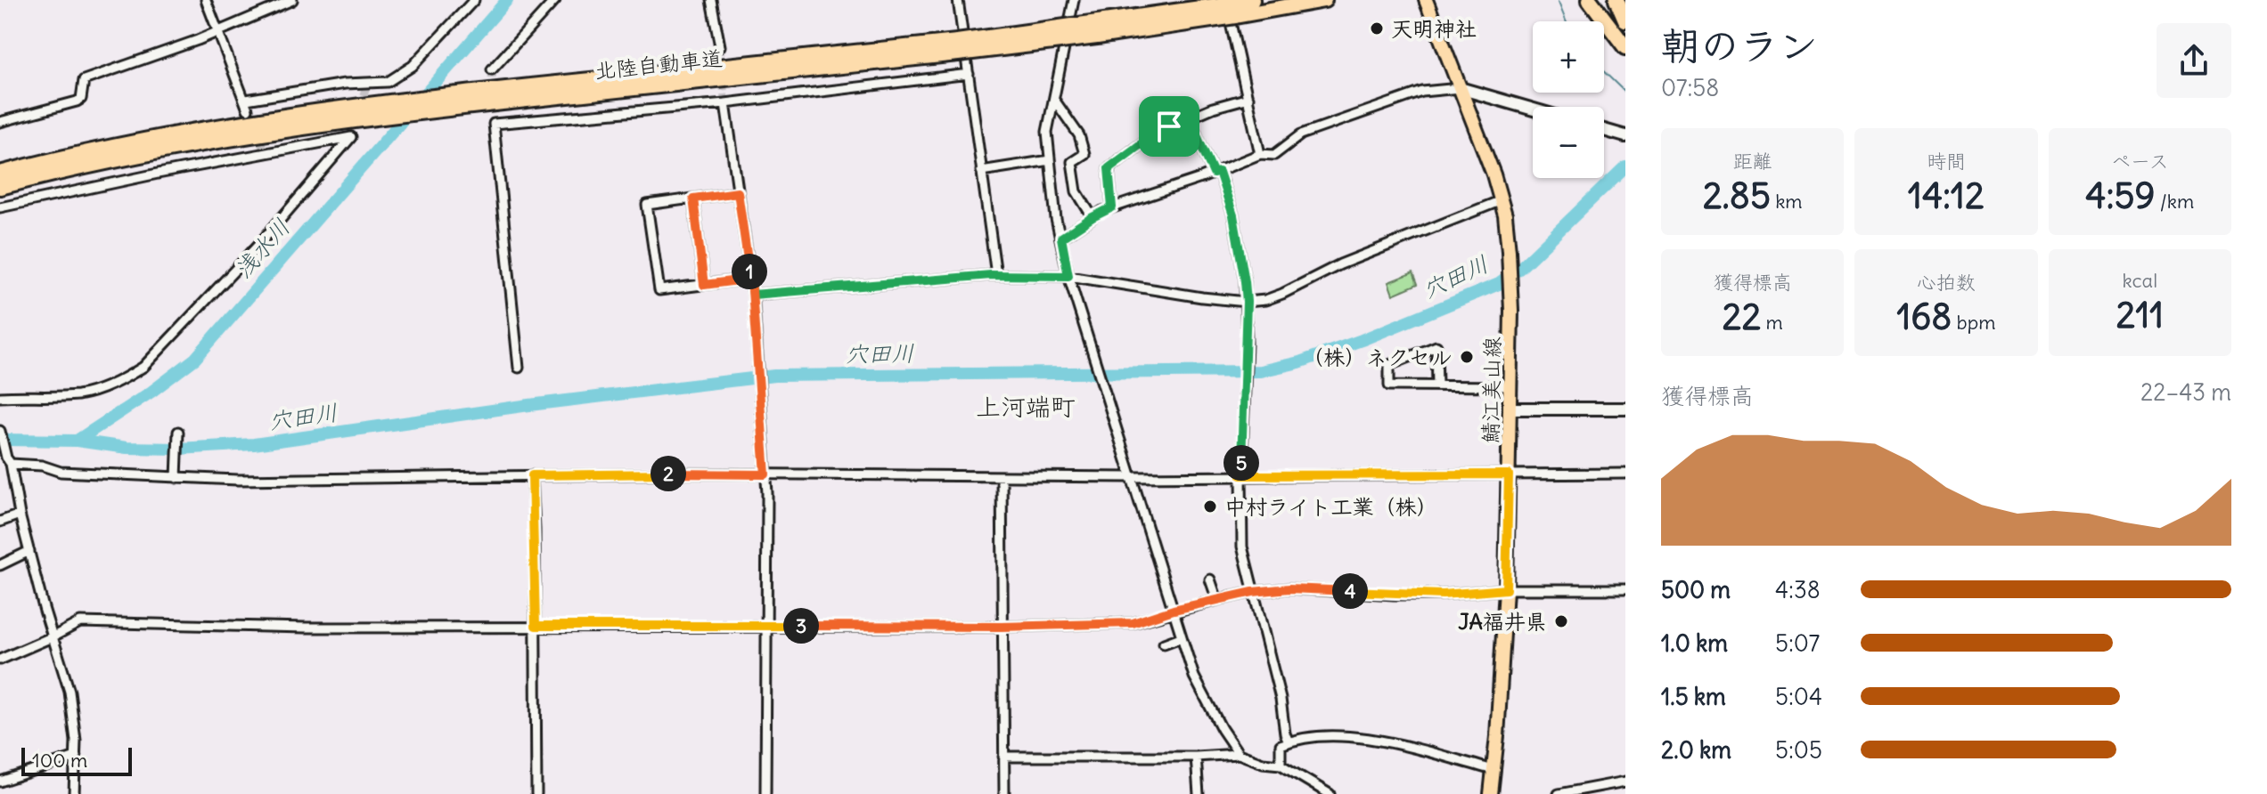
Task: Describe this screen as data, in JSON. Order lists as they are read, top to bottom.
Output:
{
  "streets": {
    "highway": ["北陸自動車道"],
    "main road": ["鯖江美山線"]
  },
  "districts": ["上河端町"],
  "water": ["浅水川", "穴田川"],
  "places": [
    "天明神社",
    "（株）ネクセル",
    "中村ライト工業（株）",
    "JA福井県"
  ],
  "scale_bar": "100 m",
  "page": {
    "heading": ["朝のラン", "07:58"],
    "map_buttons": ["+", "−"],
    "stats": [
      ["距離", "2.85 km"],
      ["時間", "14:12"],
      ["ペース", "4:59 /km"],
      ["獲得標高", "22 m"],
      ["心拍数", "168 bpm"],
      ["kcal", "211"]
    ],
    "pins": [
      "1",
      "5",
      "2",
      "4",
      "3"
    ],
    "chart": ["獲得標高", "22–43 m"],
    "list": [
      {
        "name": "500 m",
        "note": "4:38"
      },
      {
        "name": "1.0 km",
        "note": "5:07"
      },
      {
        "name": "1.5 km",
        "note": "5:04"
      },
      {
        "name": "2.0 km",
        "note": "5:05"
      }
    ],
    "scale": "100 m"
  }
}
